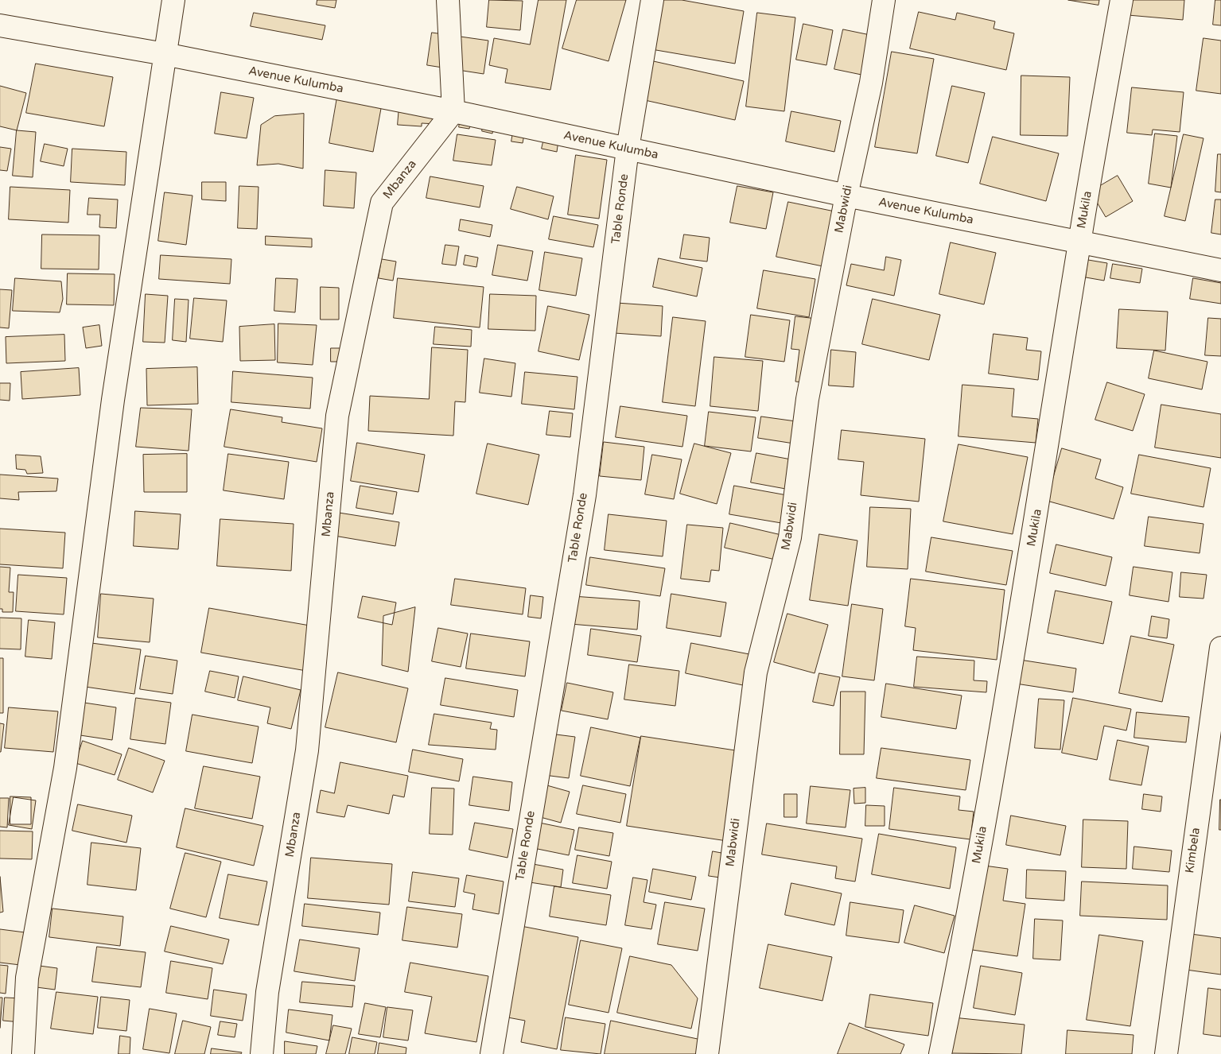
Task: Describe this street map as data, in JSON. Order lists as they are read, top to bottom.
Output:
{
  "streets": {
    "street": [
      "Avenue Kulumba",
      "Mbanza",
      "Table Ronde",
      "Mabwidi",
      "Mukila",
      "Kimbela"
    ]
  },
  "crossings": [
    ["Avenue Kulumba", "Mbanza"],
    ["Avenue Kulumba", "Table Ronde"],
    ["Avenue Kulumba", "Mabwidi"],
    ["Avenue Kulumba", "Mukila"]
  ]
}
